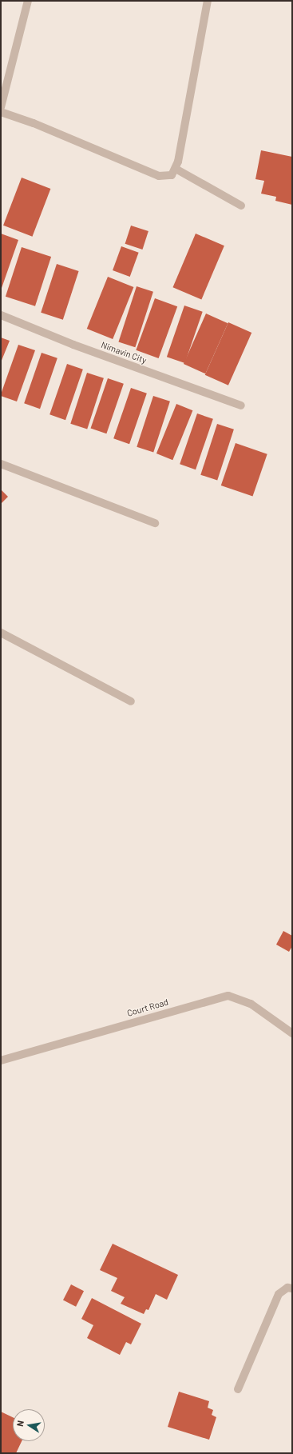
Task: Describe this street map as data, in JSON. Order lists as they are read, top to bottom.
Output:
{
  "streets": {
    "street": ["Nimavin City", "Court Road"]
  },
  "north": "left"
}
